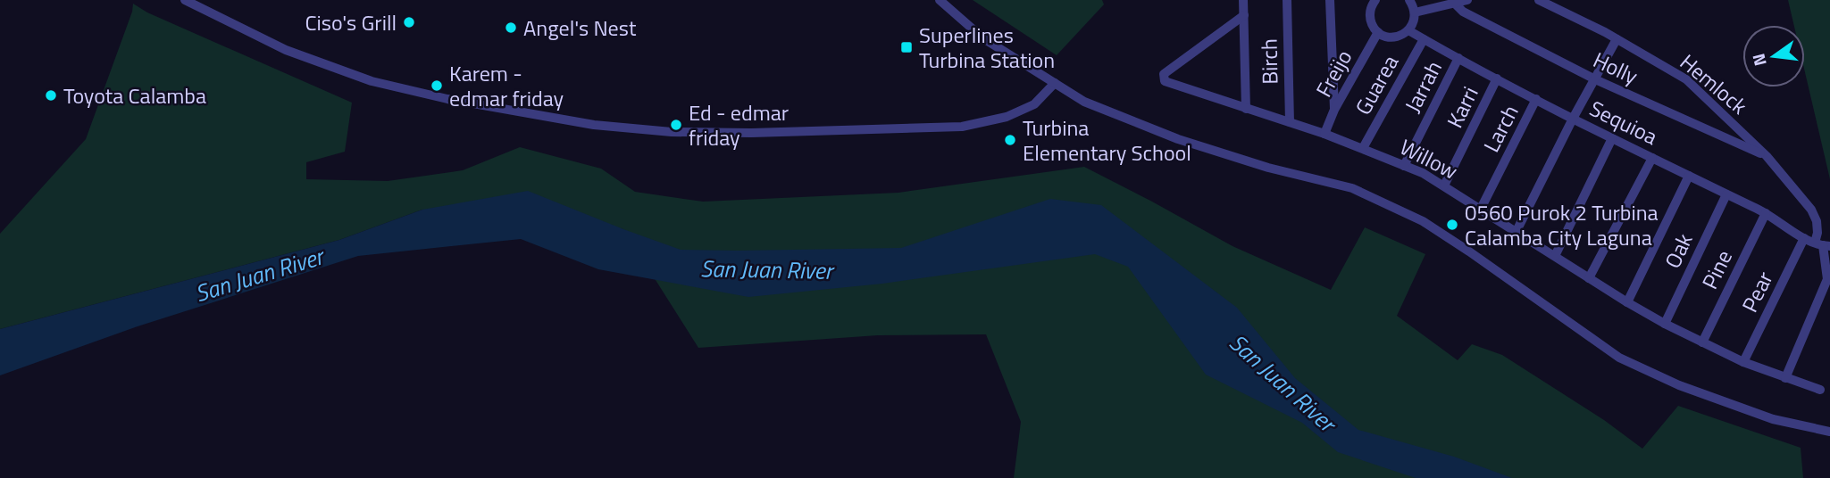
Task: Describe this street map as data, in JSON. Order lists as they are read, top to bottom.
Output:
{
  "streets": {
    "street": [
      "Birch",
      "Holly",
      "Freijo",
      "Hemlock",
      "Guarea",
      "Jarrah",
      "Karri",
      "Sequioa",
      "Larch",
      "Willow",
      "Oak",
      "Pine",
      "Pear"
    ]
  },
  "crossings": [
    ["Birch", "Willow"],
    ["Holly", "Hemlock"],
    ["Freijo", "Willow"],
    ["Hemlock", "Sequioa"],
    ["Hemlock", "Willow"],
    ["Guarea", "Sequioa"],
    ["Guarea", "Willow"],
    ["Jarrah", "Sequioa"],
    ["Jarrah", "Willow"],
    ["Karri", "Sequioa"],
    ["Karri", "Willow"],
    ["Sequioa", "Larch"],
    ["Sequioa", "Oak"],
    ["Sequioa", "Pine"],
    ["Sequioa", "Pear"],
    ["Larch", "Willow"],
    ["Willow", "Oak"],
    ["Willow", "Pine"],
    ["Willow", "Pear"]
  ],
  "water": ["San Juan River"],
  "places": {
    "other": [
      "Ciso's Grill",
      "Angel's Nest",
      "Karem - edmar friday",
      "Toyota Calamba",
      "Ed - edmar friday",
      "Turbina Elementary School",
      "0560 Purok 2 Turbina Calamba City Laguna"
    ],
    "transit": ["Superlines Turbina Station"]
  },
  "north": "left"
}
